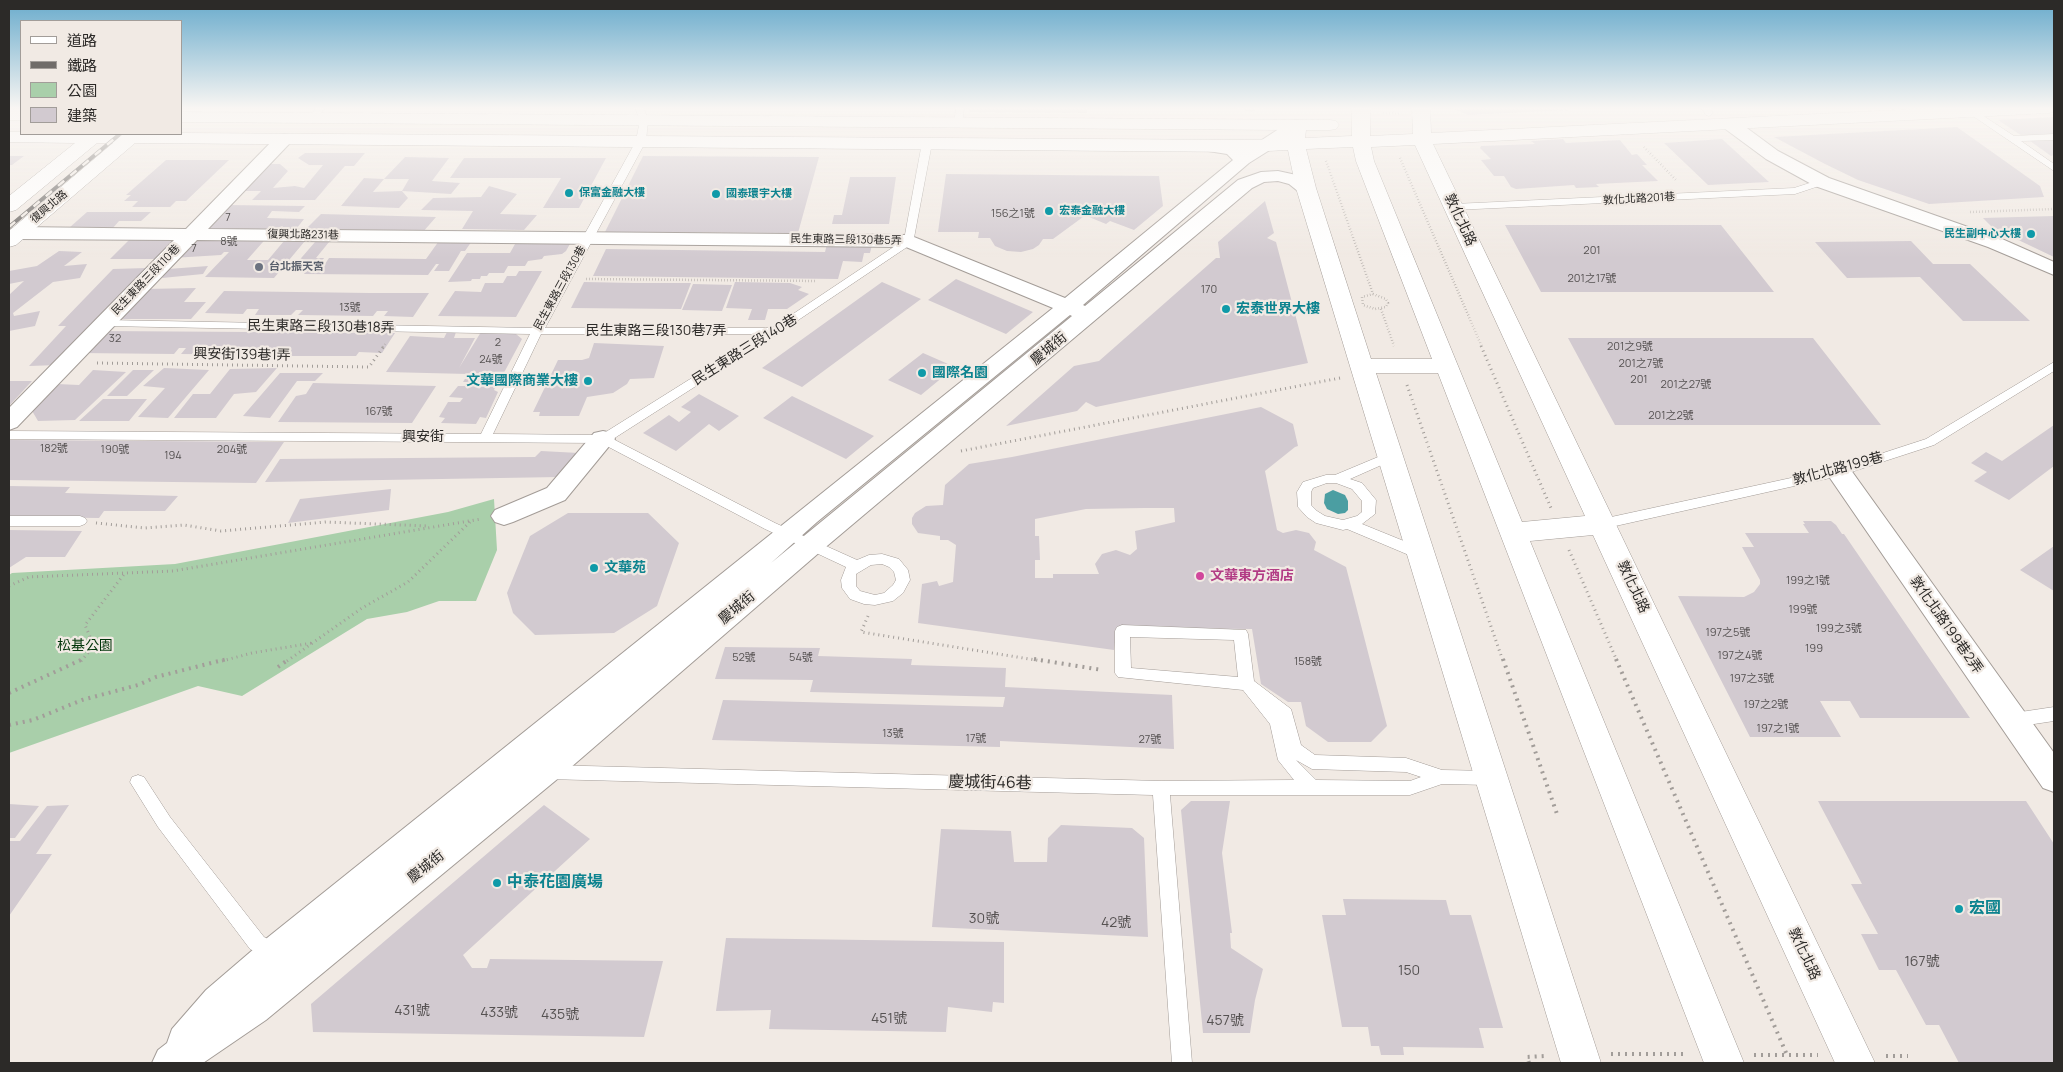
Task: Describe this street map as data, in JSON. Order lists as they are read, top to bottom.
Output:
{
  "streets": {
    "street": [
      "復興北路",
      "敦化北路",
      "復興北路231巷",
      "民生東路三段130巷5弄",
      "民生東路三段110巷",
      "慶城街",
      "民生東路三段140巷",
      "敦化北路199巷2弄"
    ],
    "lane": [
      "敦化北路201巷",
      "民生東路三段130巷",
      "民生東路三段130巷18弄",
      "民生東路三段130巷7弄",
      "興安街",
      "敦化北路199巷",
      "慶城街46巷"
    ],
    "path": ["興安街139巷1弄"]
  },
  "crossings": [
    ["敦化北路201巷", "敦化北路"],
    ["復興北路", "復興北路231巷"],
    ["敦化北路", "敦化北路199巷"],
    ["復興北路231巷", "民生東路三段130巷5弄"],
    ["復興北路231巷", "民生東路三段110巷"],
    ["復興北路231巷", "民生東路三段130巷"],
    ["民生東路三段130巷5弄", "民生東路三段130巷"],
    ["民生東路三段130巷5弄", "慶城街"],
    ["民生東路三段130巷5弄", "民生東路三段140巷"],
    ["民生東路三段110巷", "民生東路三段130巷18弄"],
    ["民生東路三段110巷", "興安街139巷1弄"],
    ["民生東路三段130巷", "民生東路三段130巷18弄"],
    ["民生東路三段130巷", "民生東路三段130巷7弄"],
    ["民生東路三段130巷", "興安街"],
    ["民生東路三段130巷18弄", "民生東路三段130巷7弄"],
    ["民生東路三段130巷18弄", "興安街139巷1弄"],
    ["民生東路三段130巷7弄", "民生東路三段140巷"],
    ["慶城街", "興安街"],
    ["慶城街", "慶城街46巷"],
    ["民生東路三段140巷", "興安街"],
    ["敦化北路199巷", "敦化北路199巷2弄"]
  ],
  "parks": ["松基公園"],
  "places": [
    "保富金融大樓",
    "國泰環宇大樓",
    "宏泰金融大樓",
    "民生副中心大樓",
    "台北振天宮",
    "宏泰世界大樓",
    "國際名園",
    "文華國際商業大樓",
    "文華苑",
    "文華東方酒店",
    "中泰花園廣場",
    "宏國"
  ],
  "house_numbers": [
    "156之1號",
    "7",
    "8號",
    "7",
    "201",
    "201之17號",
    "170",
    "13號",
    "32",
    "2",
    "201之9號",
    "24號",
    "201之7號",
    "201",
    "201之27號",
    "167號",
    "201之2號",
    "182號",
    "190號",
    "204號",
    "194",
    "199之1號",
    "199號",
    "199之3號",
    "197之5號",
    "199",
    "197之4號",
    "52號",
    "54號",
    "158號",
    "197之3號",
    "197之2號",
    "197之1號",
    "13號",
    "17號",
    "27號",
    "30號",
    "42號",
    "167號",
    "150",
    "431號",
    "433號",
    "435號",
    "451號",
    "457號"
  ],
  "legend": [
    "道路",
    "鐵路",
    "公園",
    "建築"
  ]
}
